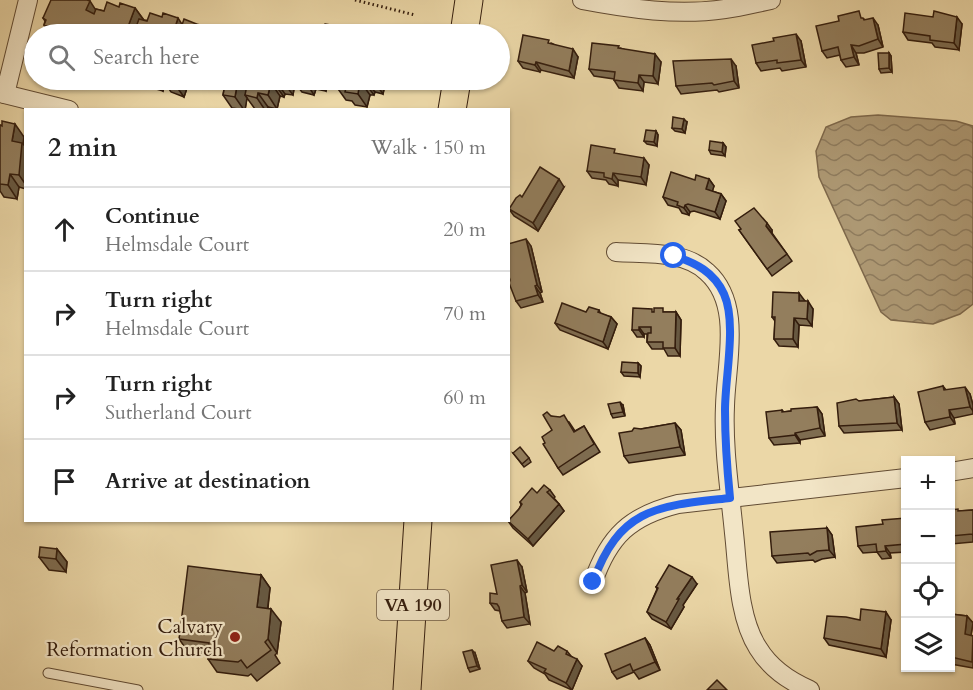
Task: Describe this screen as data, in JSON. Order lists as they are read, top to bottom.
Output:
{
  "streets": {
    "main road": ["VA 190"]
  },
  "places": ["Calvary Reformation Church"],
  "page": {
    "search": "Search here",
    "heading": ["2 min", "Walk · 150 m"],
    "list": [
      ["Continue", "Helmsdale Court", "20 m"],
      ["Turn right", "Helmsdale Court", "70 m"],
      ["Turn right", "Sutherland Court", "60 m"],
      "Arrive at destination"
    ],
    "map_buttons": ["+", "−"]
  }
}
